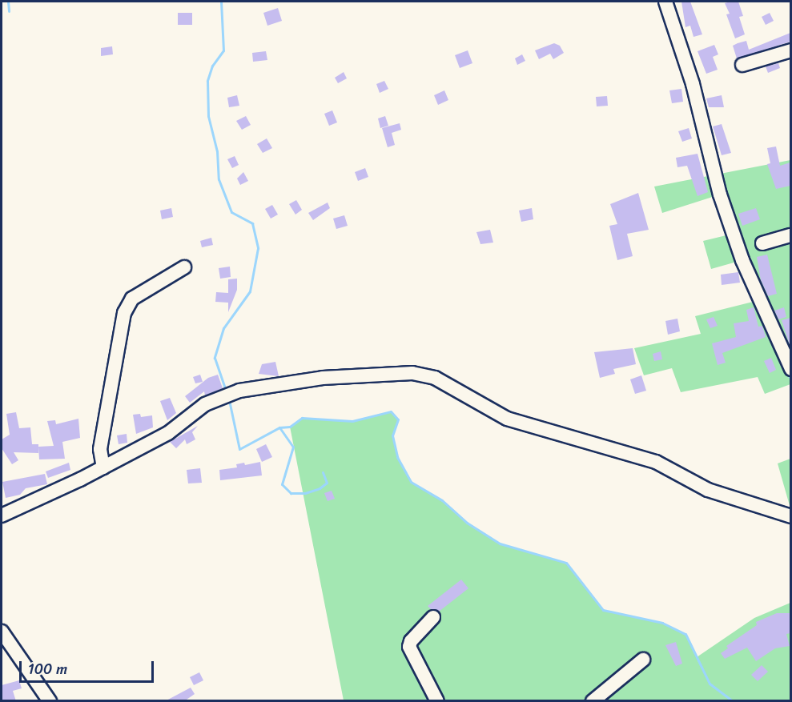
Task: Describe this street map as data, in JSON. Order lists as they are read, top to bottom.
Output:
{
  "scale_bar": "100 m"
}
